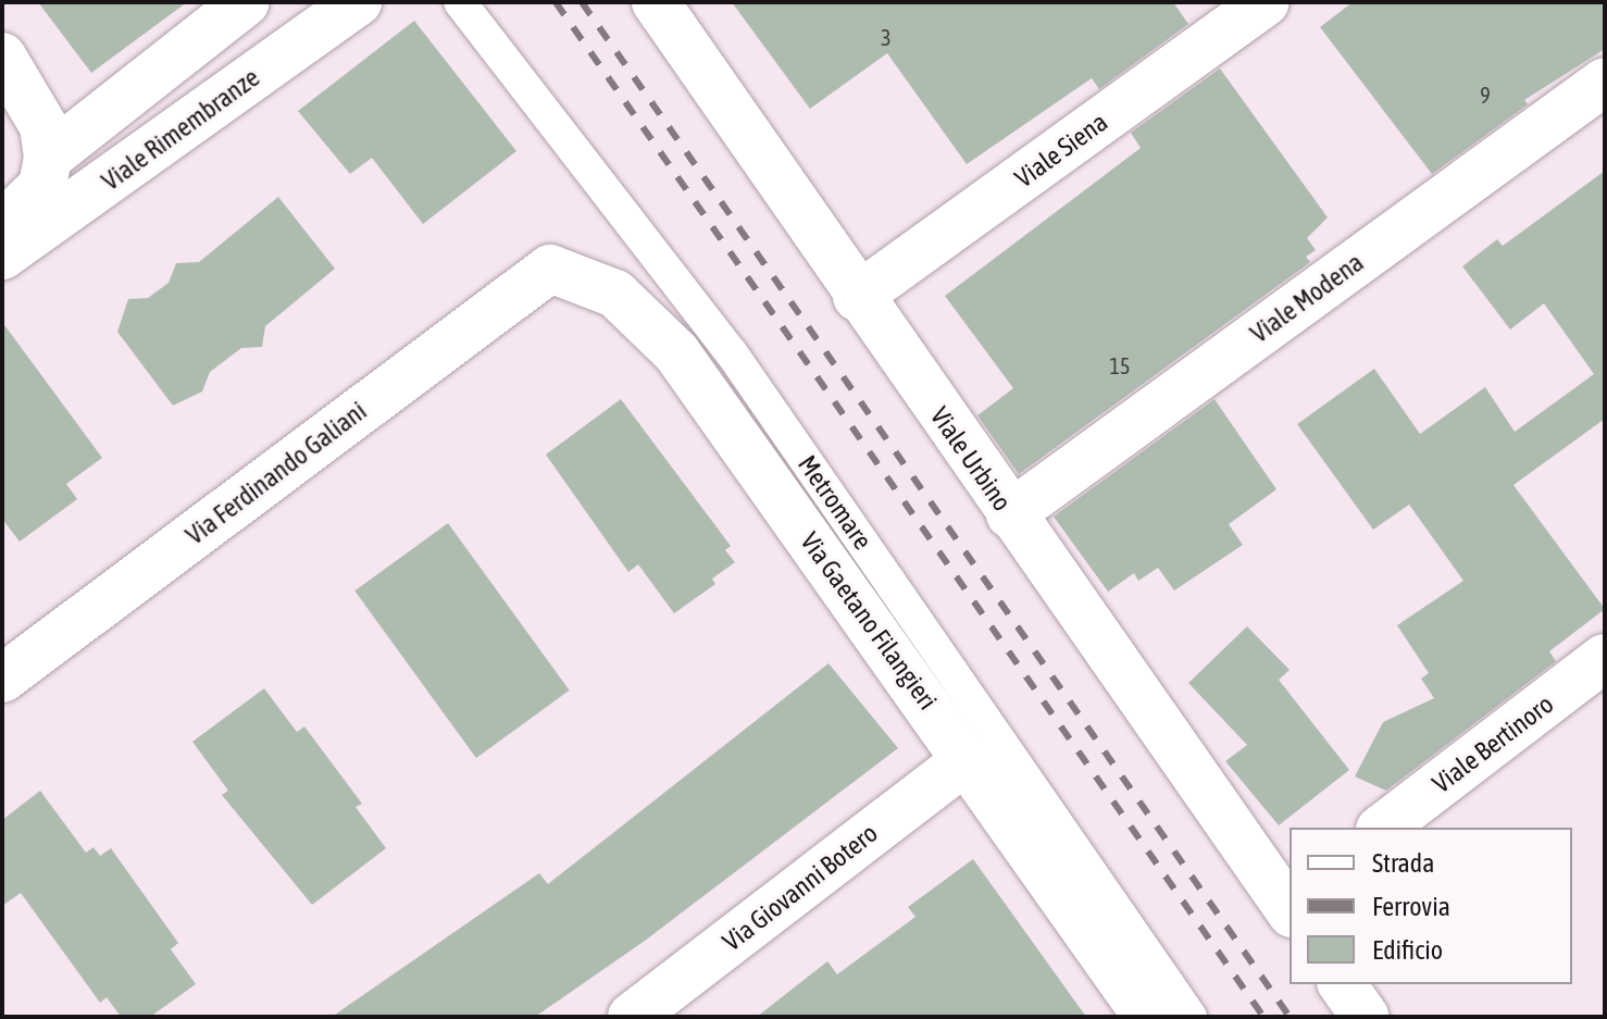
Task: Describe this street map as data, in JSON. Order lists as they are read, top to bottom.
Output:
{
  "streets": {
    "street": [
      "Viale Rimembranze",
      "Viale Siena",
      "Viale Modena",
      "Viale Urbino",
      "Via Ferdinando Galiani",
      "Via Gaetano Filangieri",
      "Viale Bertinoro",
      "Via Giovanni Botero"
    ],
    "lane": ["Metromare"]
  },
  "crossings": [
    ["Viale Siena", "Viale Urbino"],
    ["Viale Modena", "Viale Urbino"],
    ["Via Ferdinando Galiani", "Via Gaetano Filangieri"],
    ["Via Gaetano Filangieri", "Via Giovanni Botero"]
  ],
  "house_numbers": ["3", "9", "15"],
  "legend": ["Strada", "Ferrovia", "Edificio"]
}
